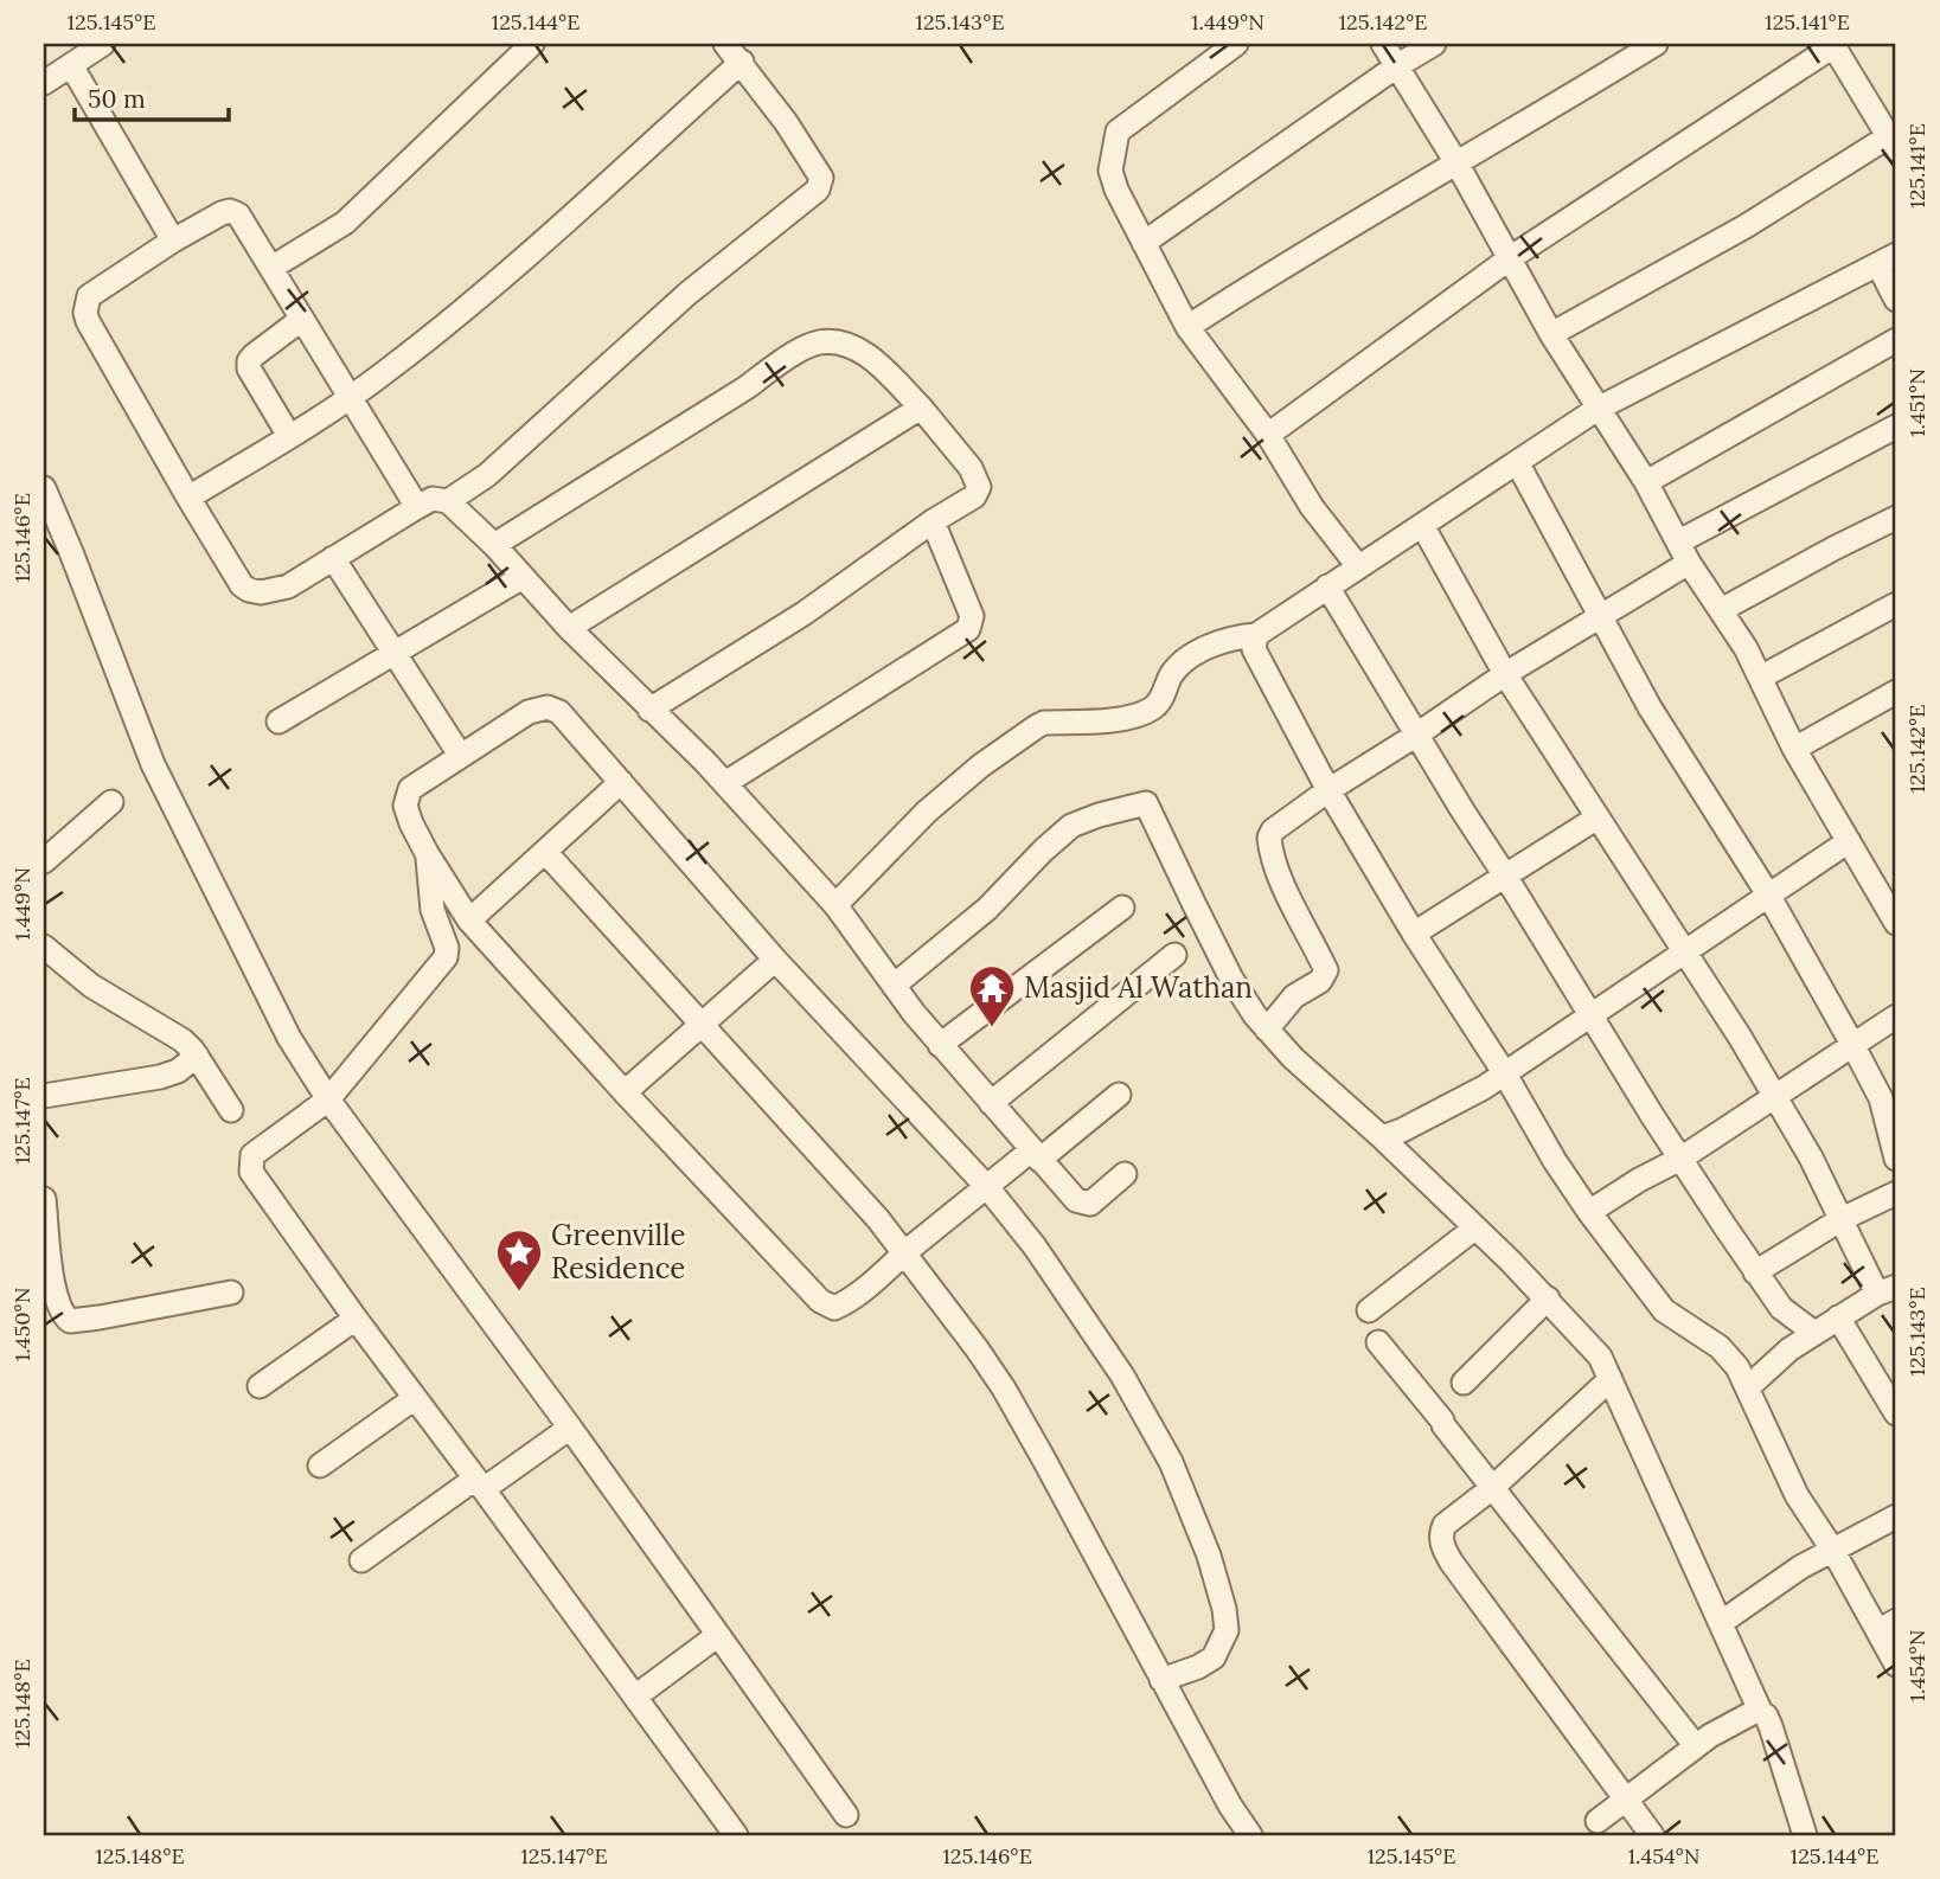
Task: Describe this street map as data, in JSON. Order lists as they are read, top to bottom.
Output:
{
  "places": {
    "temple": ["Masjid Al Wathan"],
    "place": ["Greenville Residence"]
  },
  "scale_bar": "50 m",
  "coordinates": [
    "125.145°E",
    "125.144°E",
    "125.143°E",
    "1.449°N",
    "125.142°E",
    "125.141°E",
    "1.451°N",
    "125.146°E",
    "125.147°E",
    "1.450°N",
    "1.454°N",
    "125.148°E"
  ]
}
